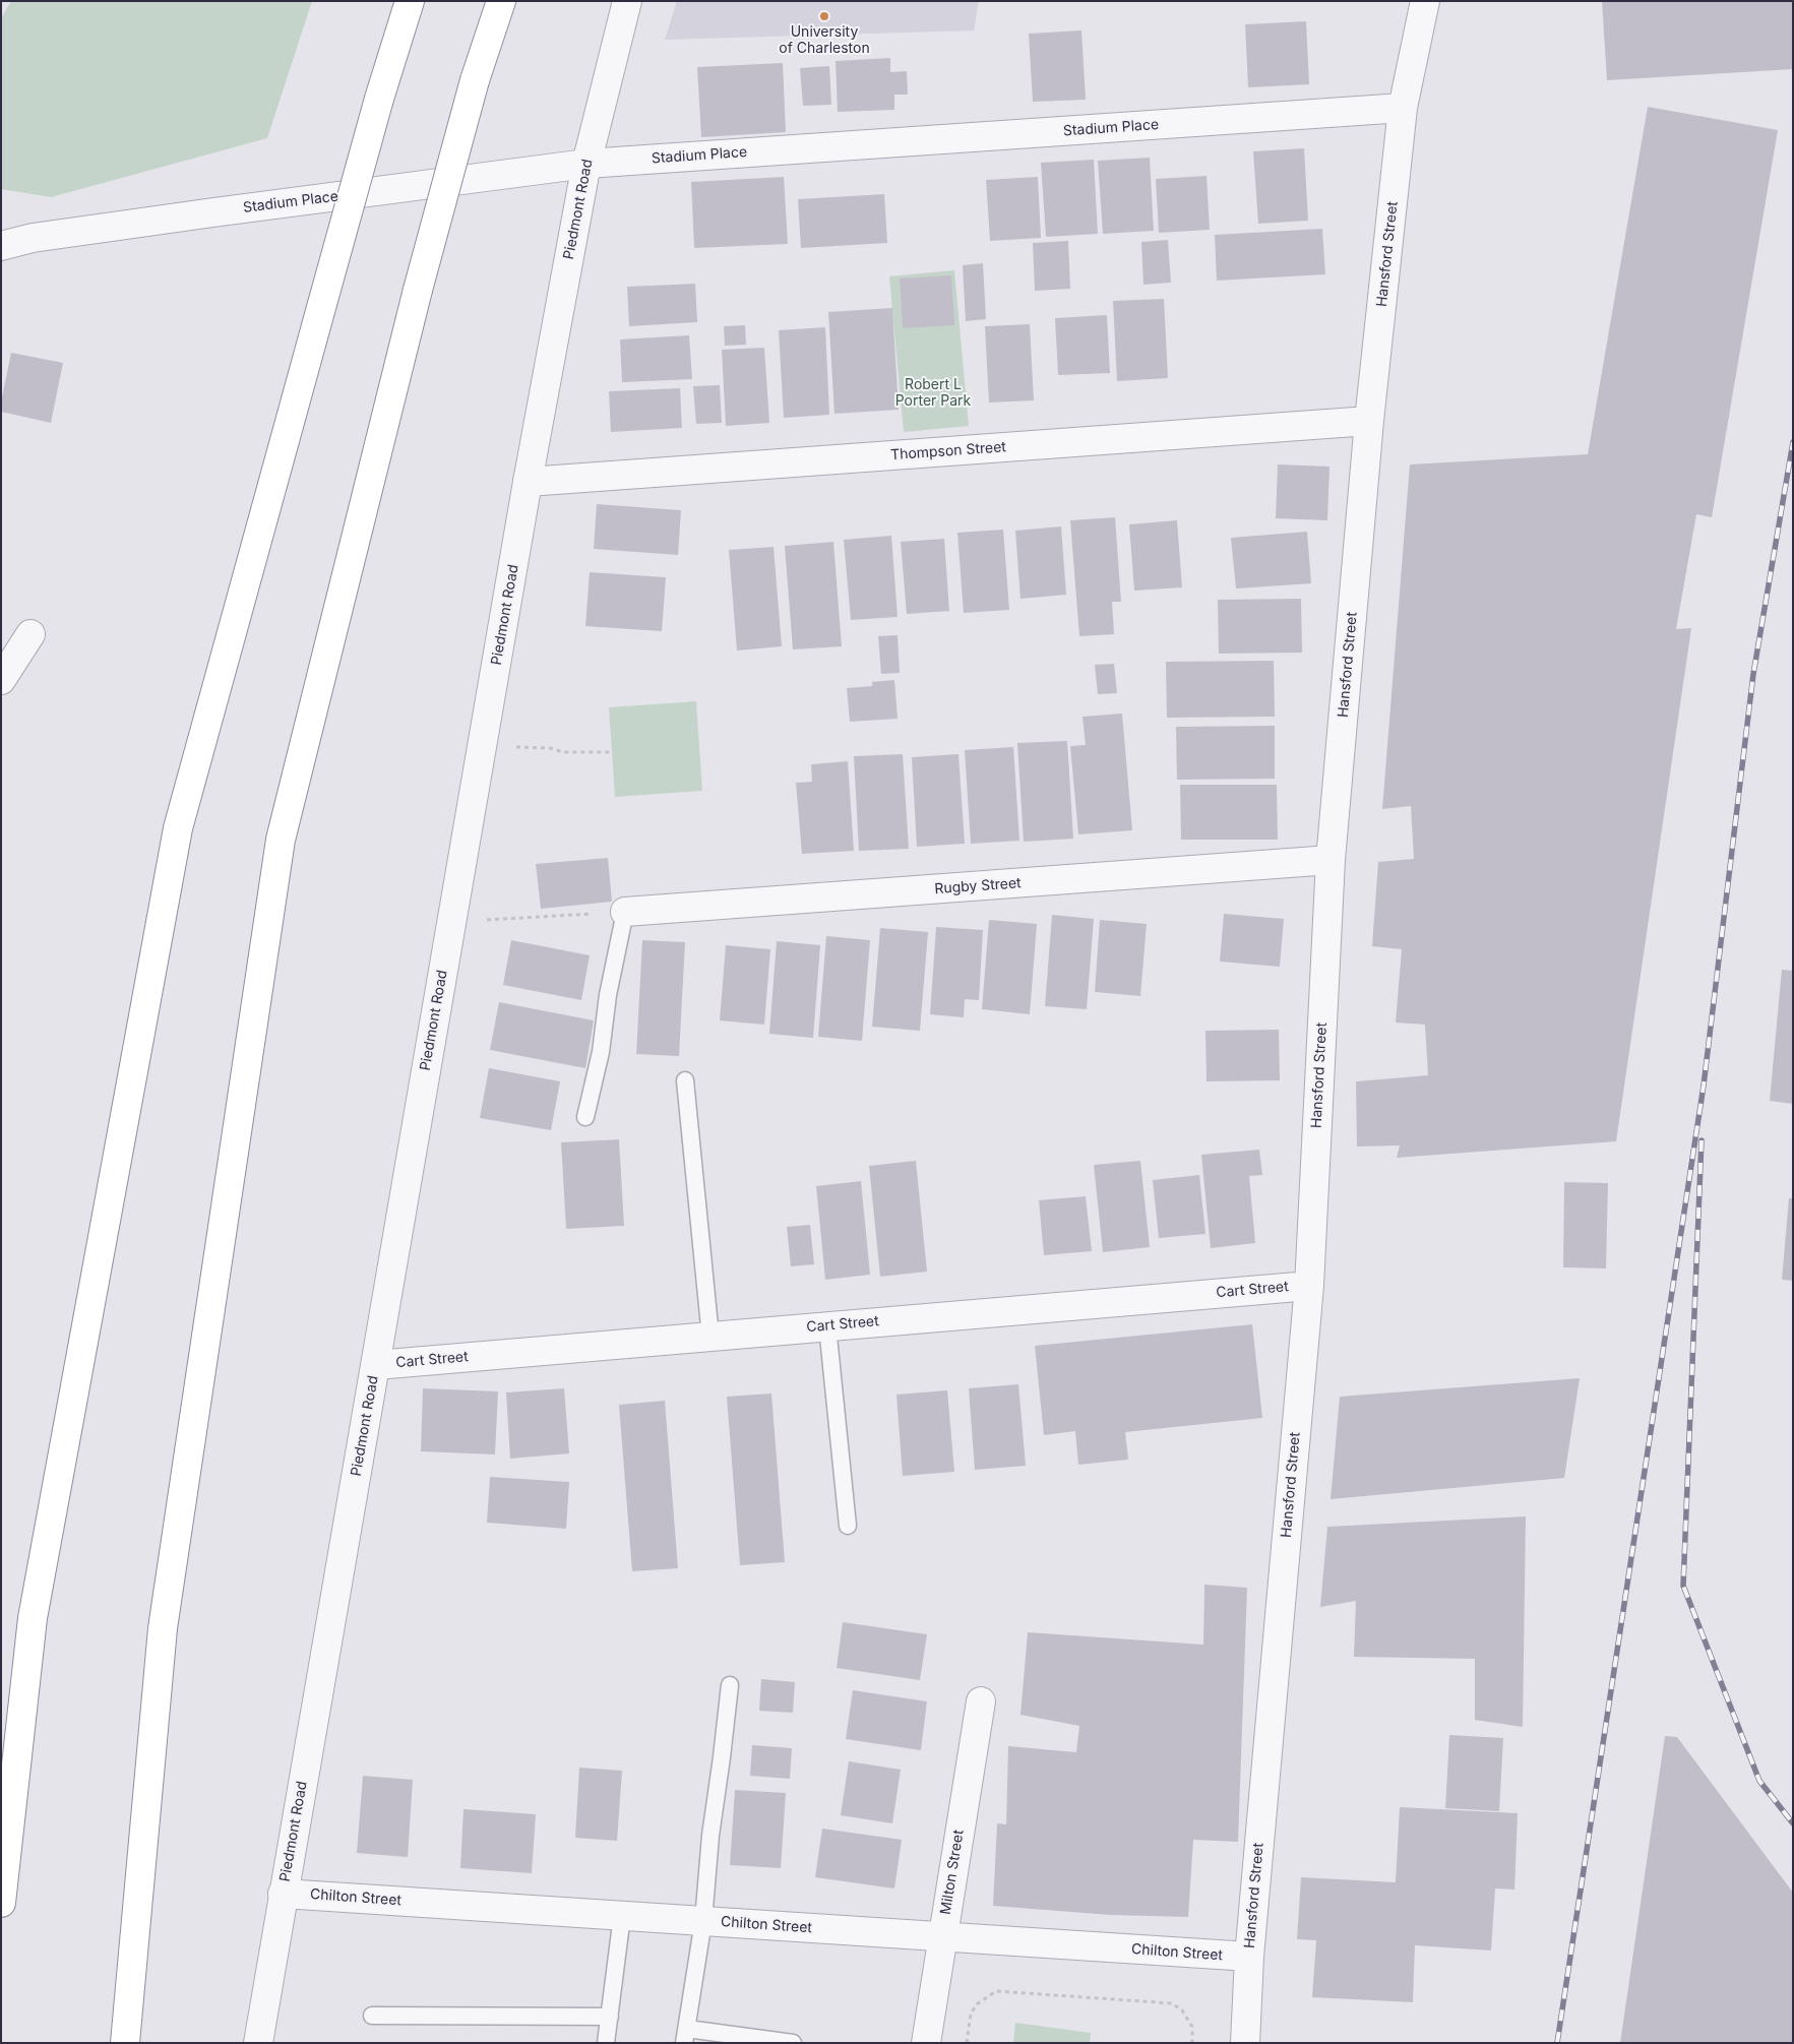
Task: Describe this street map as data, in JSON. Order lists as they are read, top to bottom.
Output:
{
  "streets": {
    "street": [
      "Stadium Place",
      "Piedmont Road",
      "Hansford Street",
      "Thompson Street",
      "Rugby Street",
      "Cart Street",
      "Milton Street",
      "Chilton Street"
    ]
  },
  "crossings": [
    ["Stadium Place", "Piedmont Road"],
    ["Stadium Place", "Hansford Street"],
    ["Piedmont Road", "Thompson Street"],
    ["Piedmont Road", "Cart Street"],
    ["Piedmont Road", "Chilton Street"],
    ["Hansford Street", "Thompson Street"],
    ["Hansford Street", "Rugby Street"],
    ["Hansford Street", "Cart Street"],
    ["Hansford Street", "Chilton Street"],
    ["Milton Street", "Chilton Street"]
  ],
  "parks": ["Robert L Porter Park"],
  "places": ["University of Charleston"]
}
